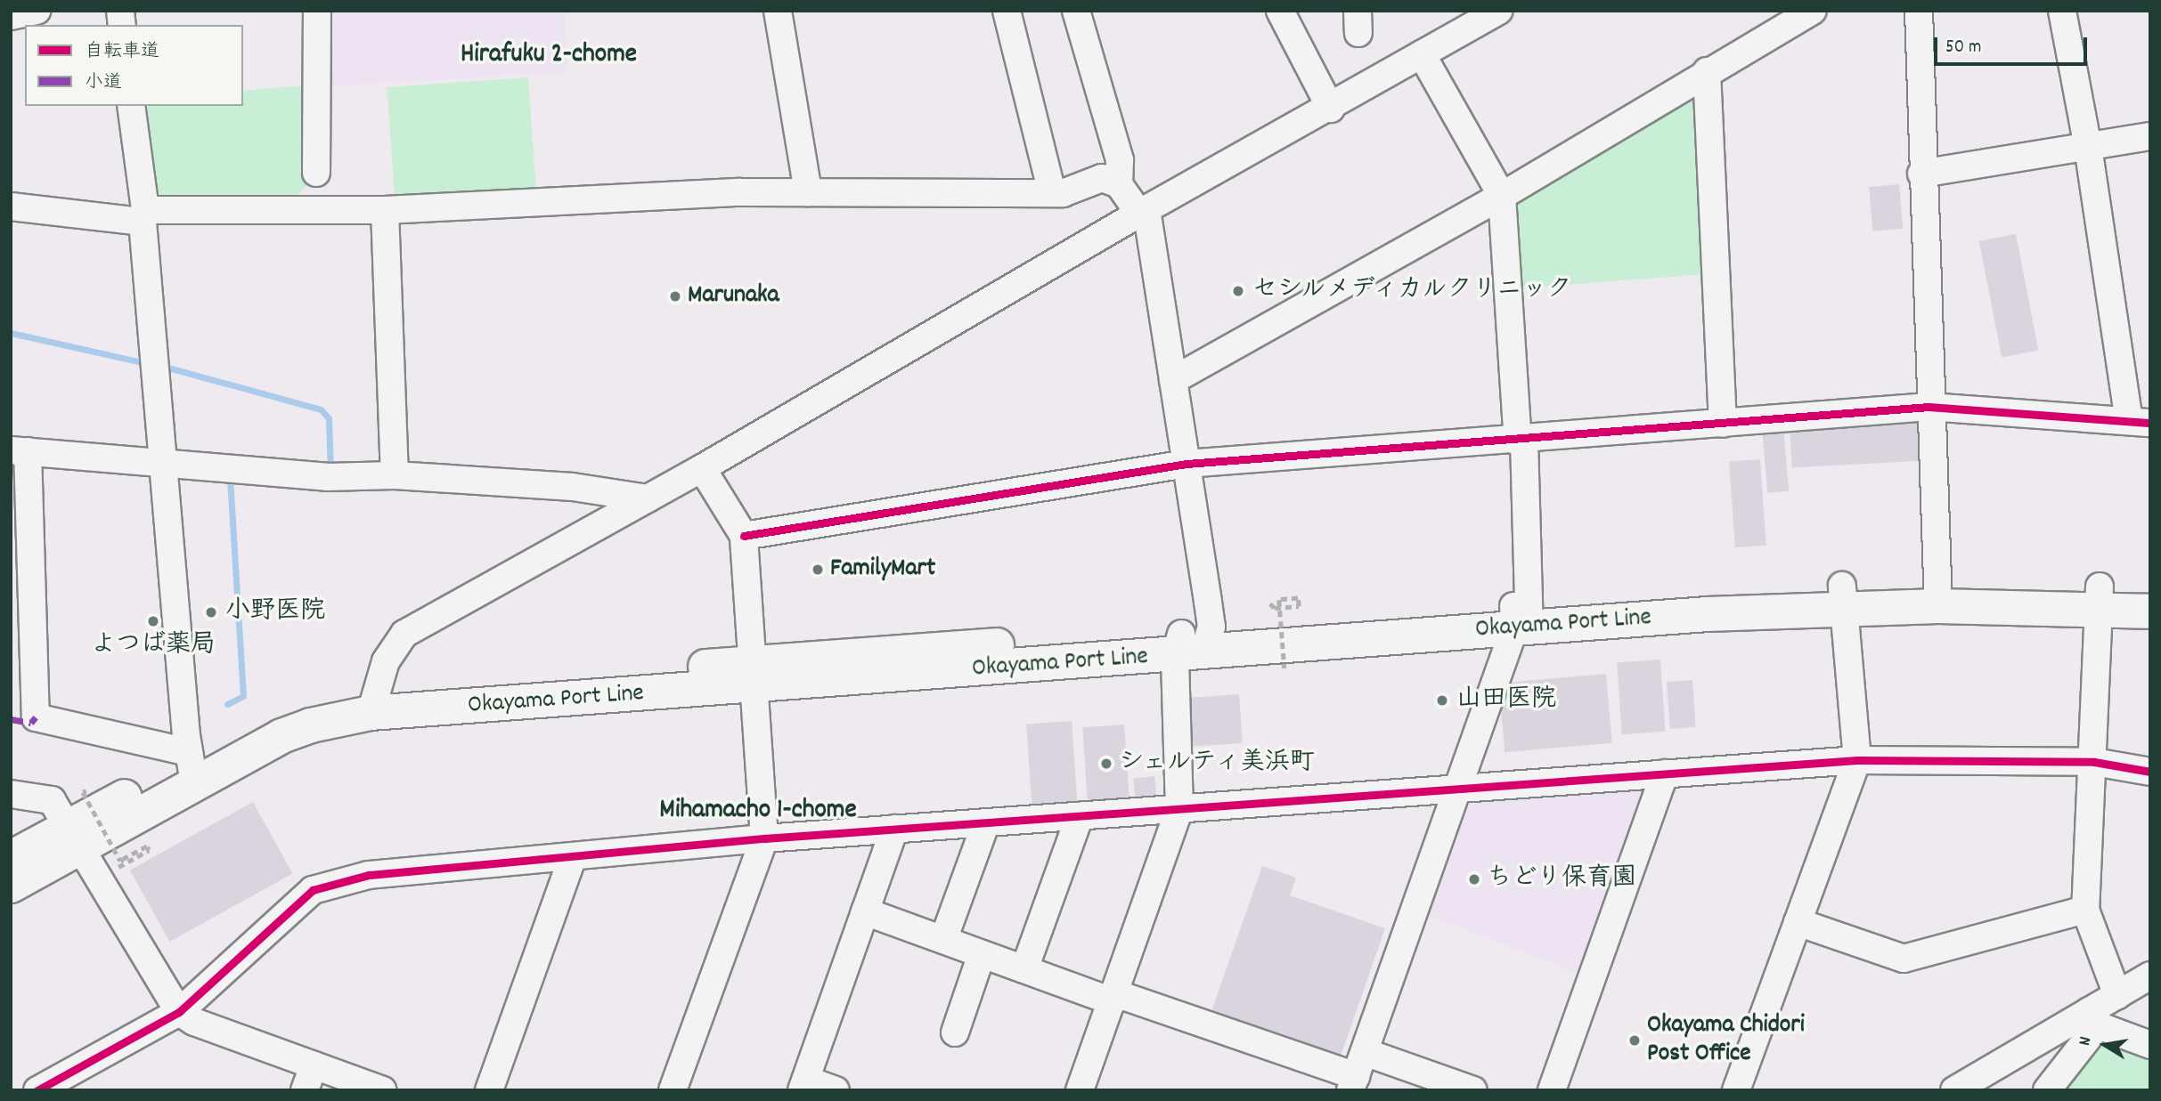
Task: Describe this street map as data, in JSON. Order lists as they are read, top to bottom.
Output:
{
  "streets": {
    "main road": ["Okayama Port Line"]
  },
  "districts": ["Hirafuku 2-chome", "Mihamacho 1-chome"],
  "places": [
    "セシルメディカルクリニック",
    "Marunaka",
    "FamilyMart",
    "小野医院",
    "よつば薬局",
    "山田医院",
    "シェルティ美浜町",
    "ちどり保育園",
    "Okayama Chidori Post Office"
  ],
  "legend": ["自転車道", "小道"],
  "scale_bar": "50 m",
  "north": "left"
}
